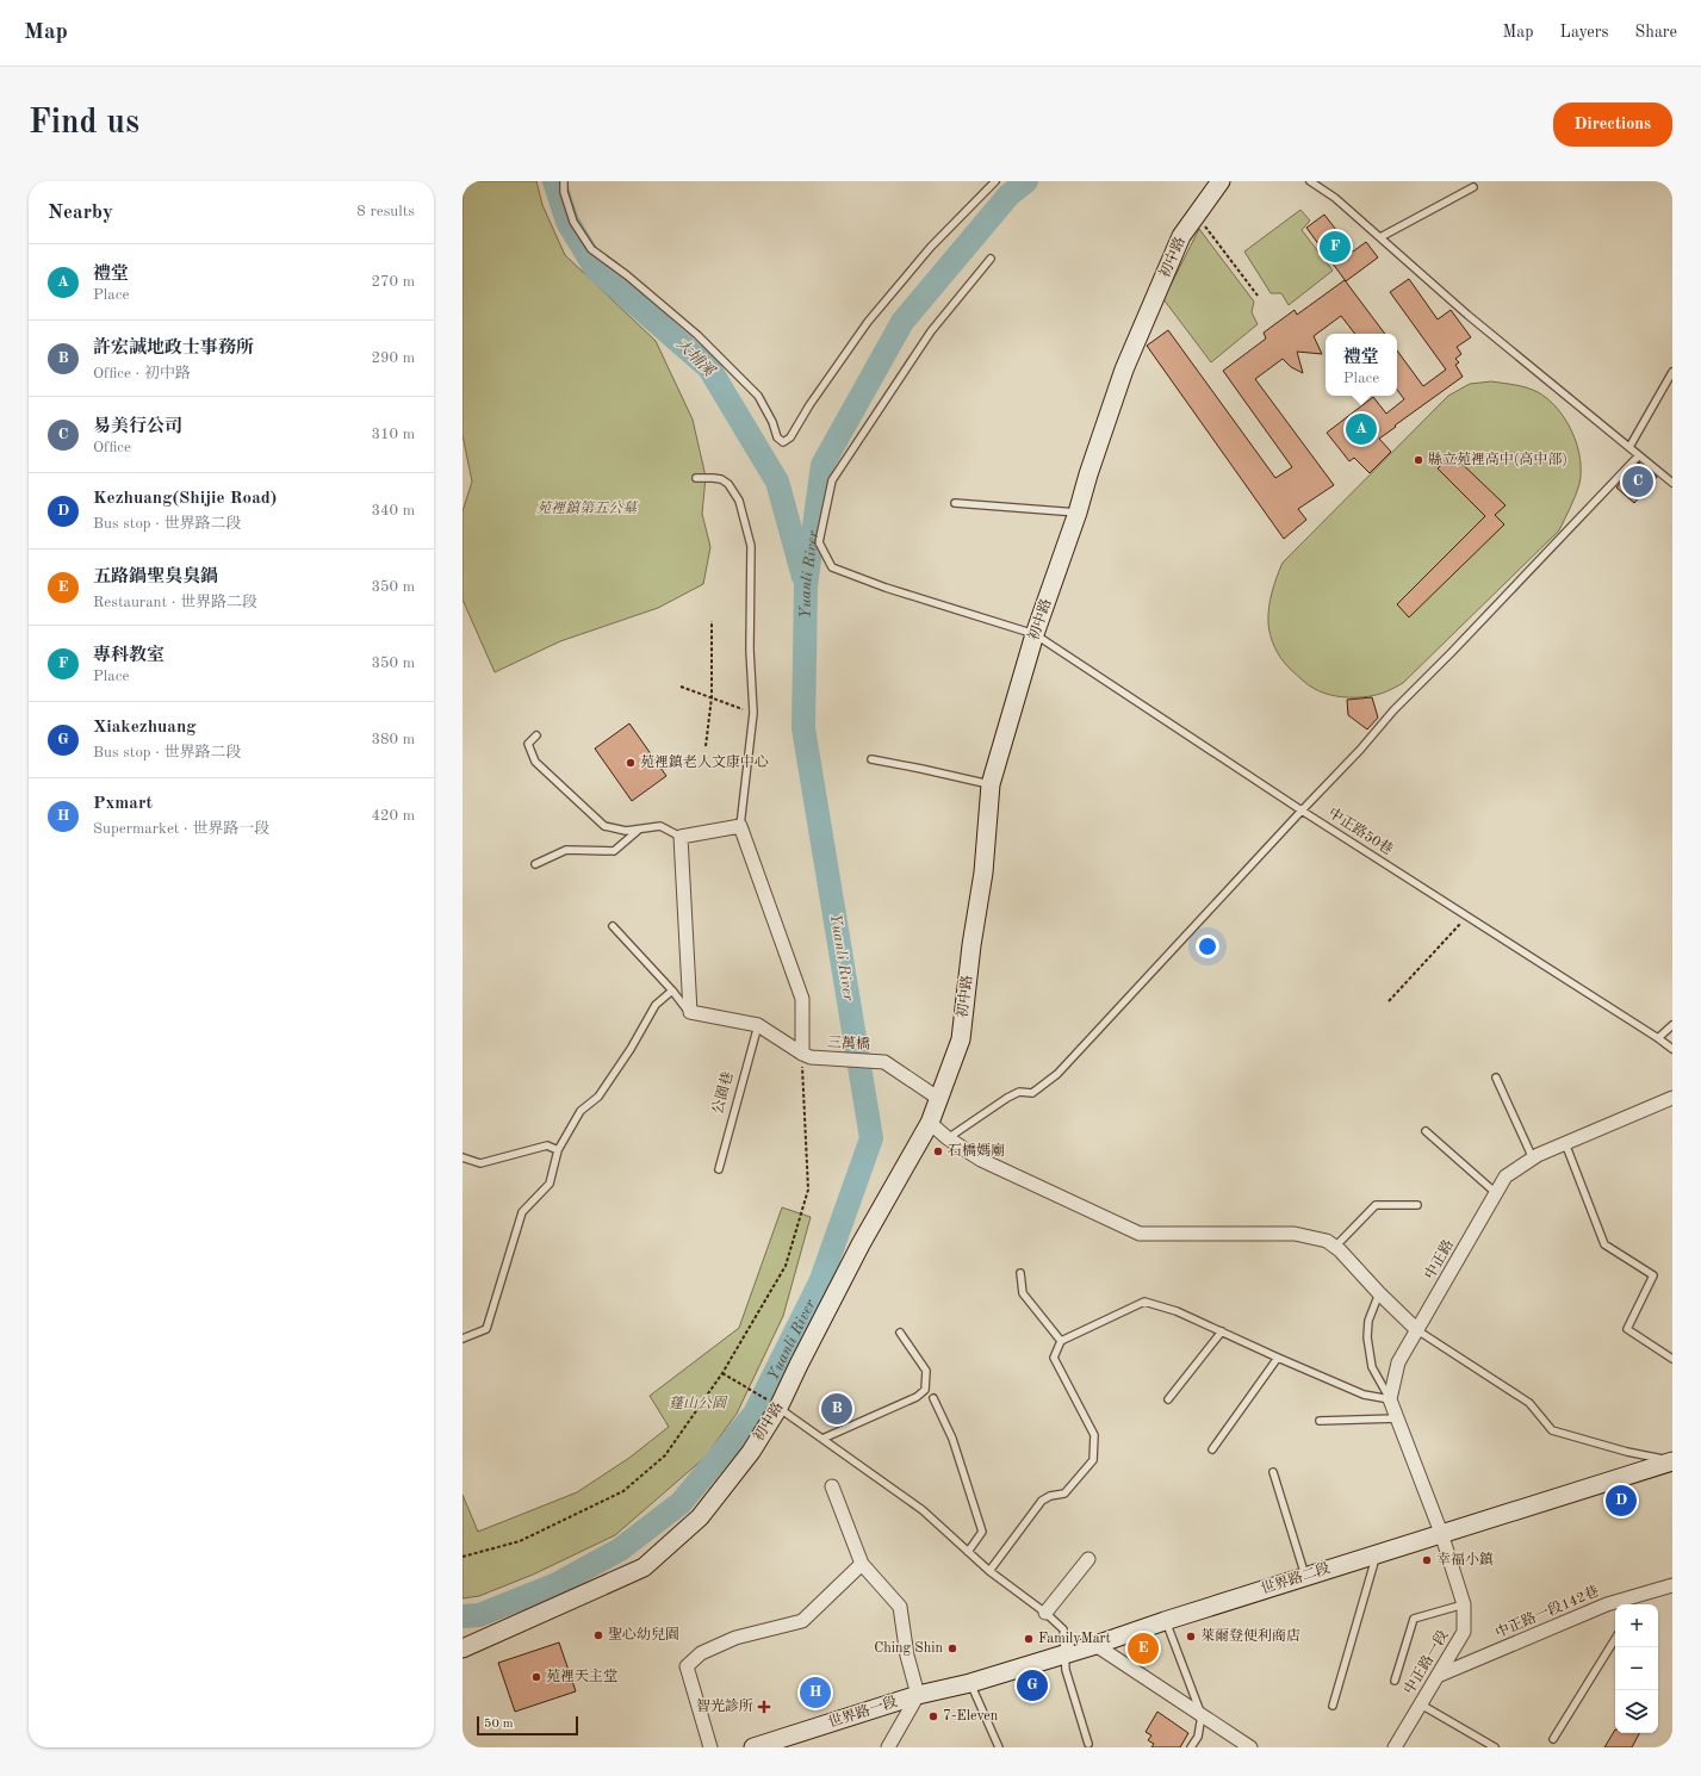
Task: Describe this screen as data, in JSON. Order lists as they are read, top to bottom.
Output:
{
  "streets": {
    "street": [
      "初中路",
      "三萬橋",
      "中正路",
      "世界路二段",
      "中正路一段142巷",
      "中正路一段",
      "世界路一段"
    ],
    "lane": ["中正路50巷", "公園巷"]
  },
  "crossings": [
    ["初中路", "中正路50巷"],
    ["初中路", "三萬橋"],
    ["世界路二段", "中正路一段"],
    ["世界路二段", "世界路一段"],
    ["中正路一段142巷", "中正路一段"]
  ],
  "water": ["大埔溪", "Yuanli River"],
  "parks": ["苑裡鎮第五公墓", "蓬山公園"],
  "places": {
    "other": [
      "縣立苑裡高中(高中部)",
      "苑裡鎮老人文康中心",
      "石橋媽廟",
      "幸福小鎮",
      "聖心幼兒園",
      "萊爾登便利商店",
      "FamilyMart",
      "Ching Shin",
      "苑裡天主堂",
      "7-Eleven"
    ],
    "health": ["智光診所"]
  },
  "scale_bar": "50 m",
  "page": {
    "header": "Map",
    "nav": ["Map", "Layers", "Share"],
    "buttons": "Directions",
    "title": "Find us",
    "heading": ["Nearby", "8 results"],
    "pins": [
      "F",
      "A",
      "C",
      "B",
      "D",
      "E",
      "G",
      "H"
    ],
    "list": [
      {
        "mark": "A",
        "name": "禮堂",
        "note": "Place",
        "value": "270 m"
      },
      {
        "mark": "B",
        "name": "許宏誠地政士事務所",
        "note": "Office · 初中路",
        "value": "290 m"
      },
      {
        "mark": "C",
        "name": "易美行公司",
        "note": "Office",
        "value": "310 m"
      },
      {
        "mark": "D",
        "name": "Kezhuang(Shijie Road)",
        "note": "Bus stop · 世界路二段",
        "value": "340 m"
      },
      {
        "mark": "E",
        "name": "五路鍋聖臭臭鍋",
        "note": "Restaurant · 世界路二段",
        "value": "350 m"
      },
      {
        "mark": "F",
        "name": "專科教室",
        "note": "Place",
        "value": "350 m"
      },
      {
        "mark": "G",
        "name": "Xiakezhuang",
        "note": "Bus stop · 世界路二段",
        "value": "380 m"
      },
      {
        "mark": "H",
        "name": "Pxmart",
        "note": "Supermarket · 世界路一段",
        "value": "420 m"
      }
    ],
    "popup": ["禮堂", "Place"],
    "map_buttons": ["+", "−"],
    "scale": "50 m"
  }
}
